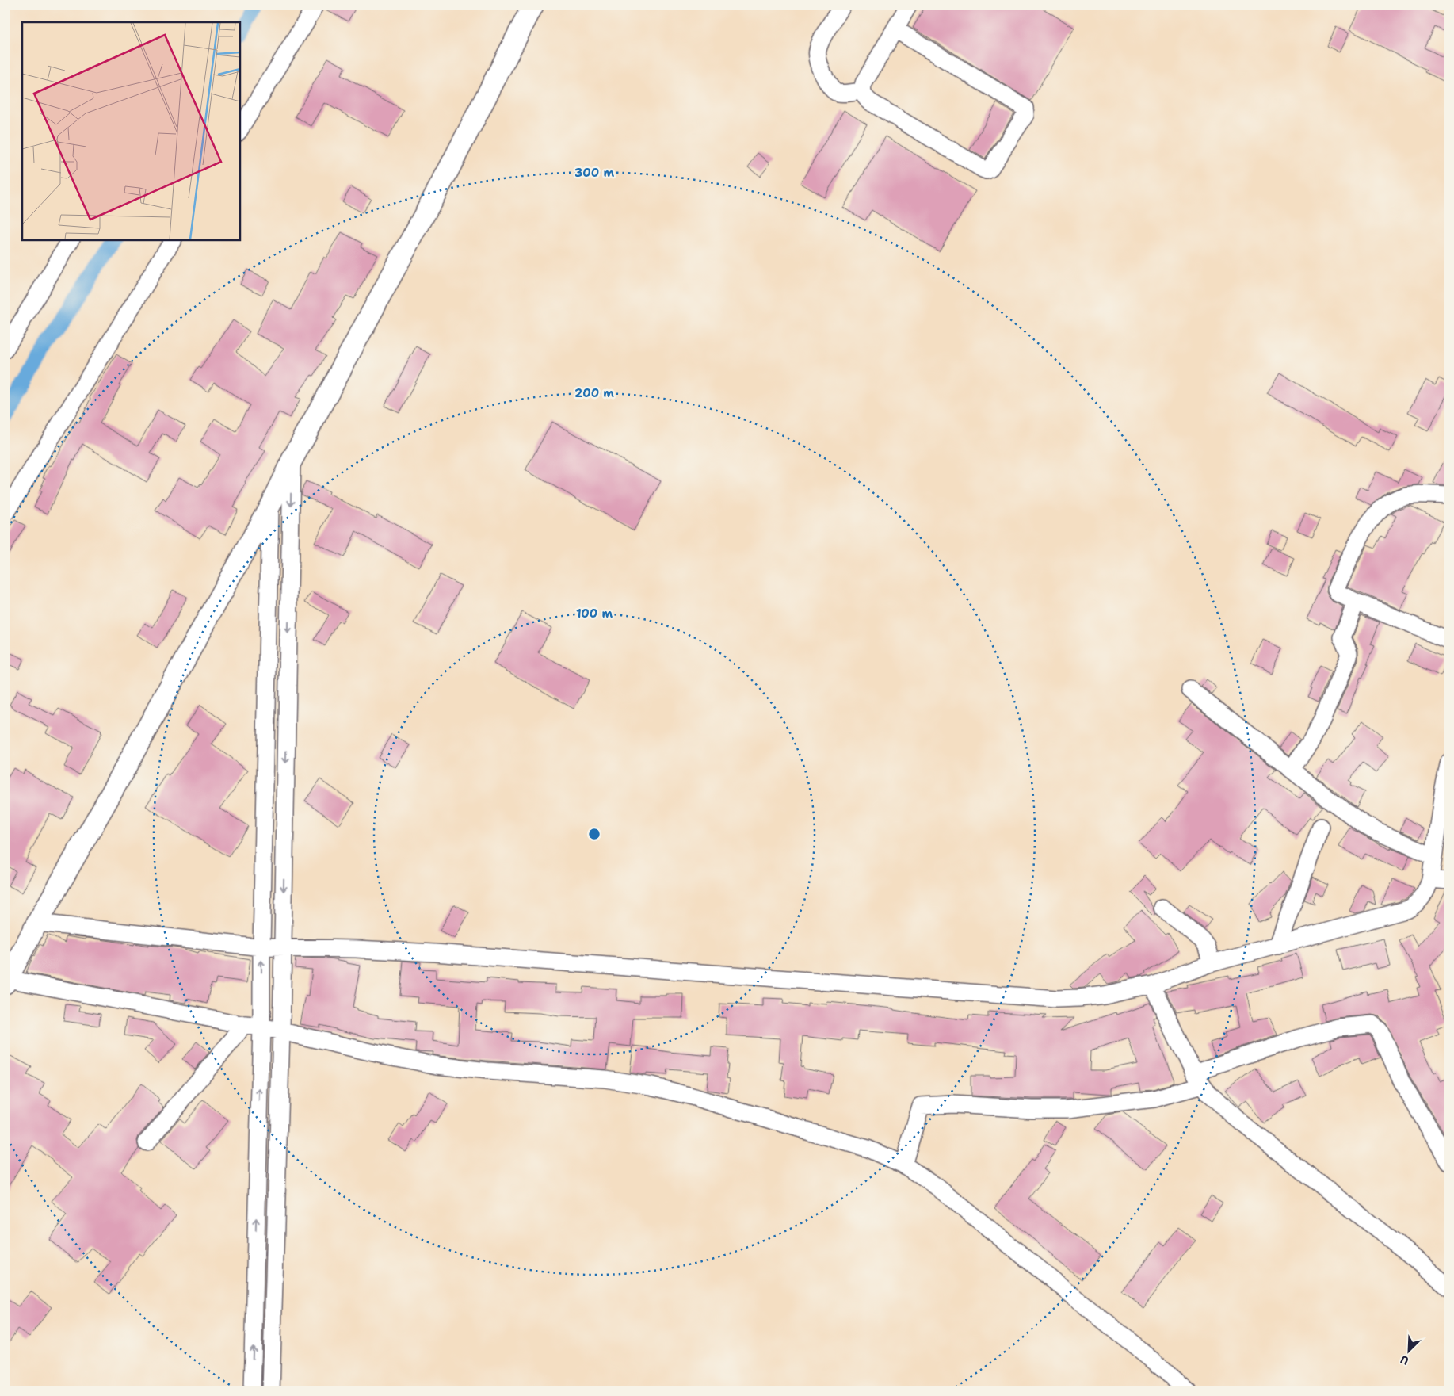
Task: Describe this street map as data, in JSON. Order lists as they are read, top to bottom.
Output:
{
  "north": "bottom left",
  "rings": ["300 m", "200 m", "100 m"]
}
